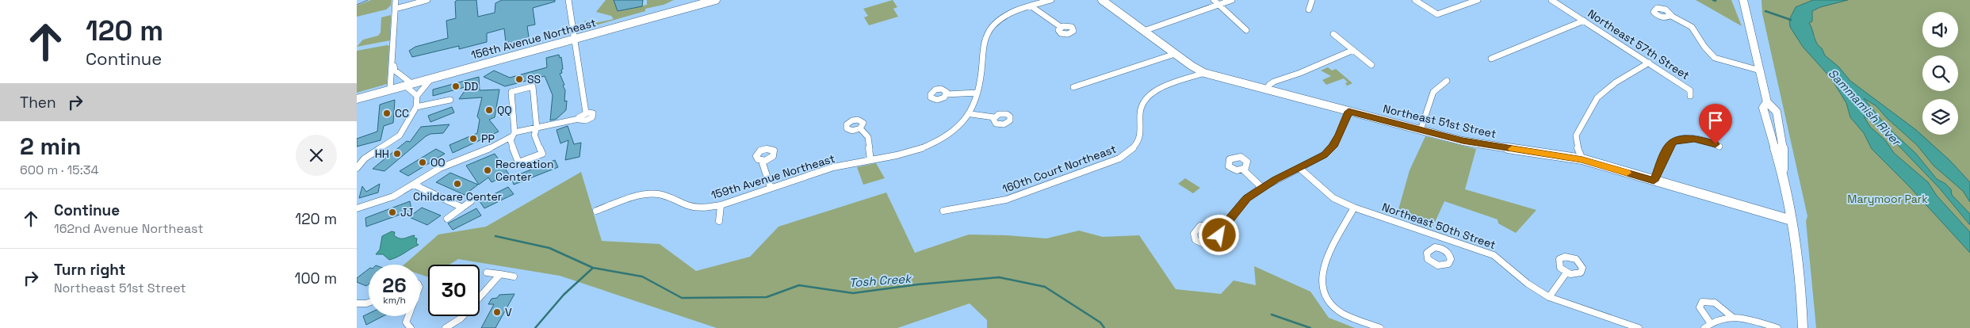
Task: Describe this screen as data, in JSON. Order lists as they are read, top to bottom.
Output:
{
  "streets": {
    "main road": ["156th Avenue Northeast", "Northeast 51st Street"],
    "street": [
      "Northeast 57th Street",
      "160th Court Northeast",
      "159th Avenue Northeast",
      "Northeast 50th Street"
    ]
  },
  "crossings": [
    ["Northeast 51st Street", "160th Court Northeast"]
  ],
  "water": ["Sammamish River", "Tosh Creek"],
  "parks": ["Marymoor Park"],
  "places": [
    "SS",
    "DD",
    "QQ",
    "CC",
    "PP",
    "HH",
    "OO",
    "Recreation Center",
    "Childcare Center",
    "JJ",
    "V"
  ],
  "page": {
    "turn": ["120 m", "Continue"],
    "then": "Then",
    "heading": ["2 min", "600 m · 15:34"],
    "list": [
      {
        "name": "Continue",
        "note": "162nd Avenue Northeast",
        "value": "120 m"
      },
      {
        "name": "Turn right",
        "note": "Northeast 51st Street",
        "value": "100 m"
      }
    ],
    "speed": "26 km/h",
    "limit": "30"
  }
}
